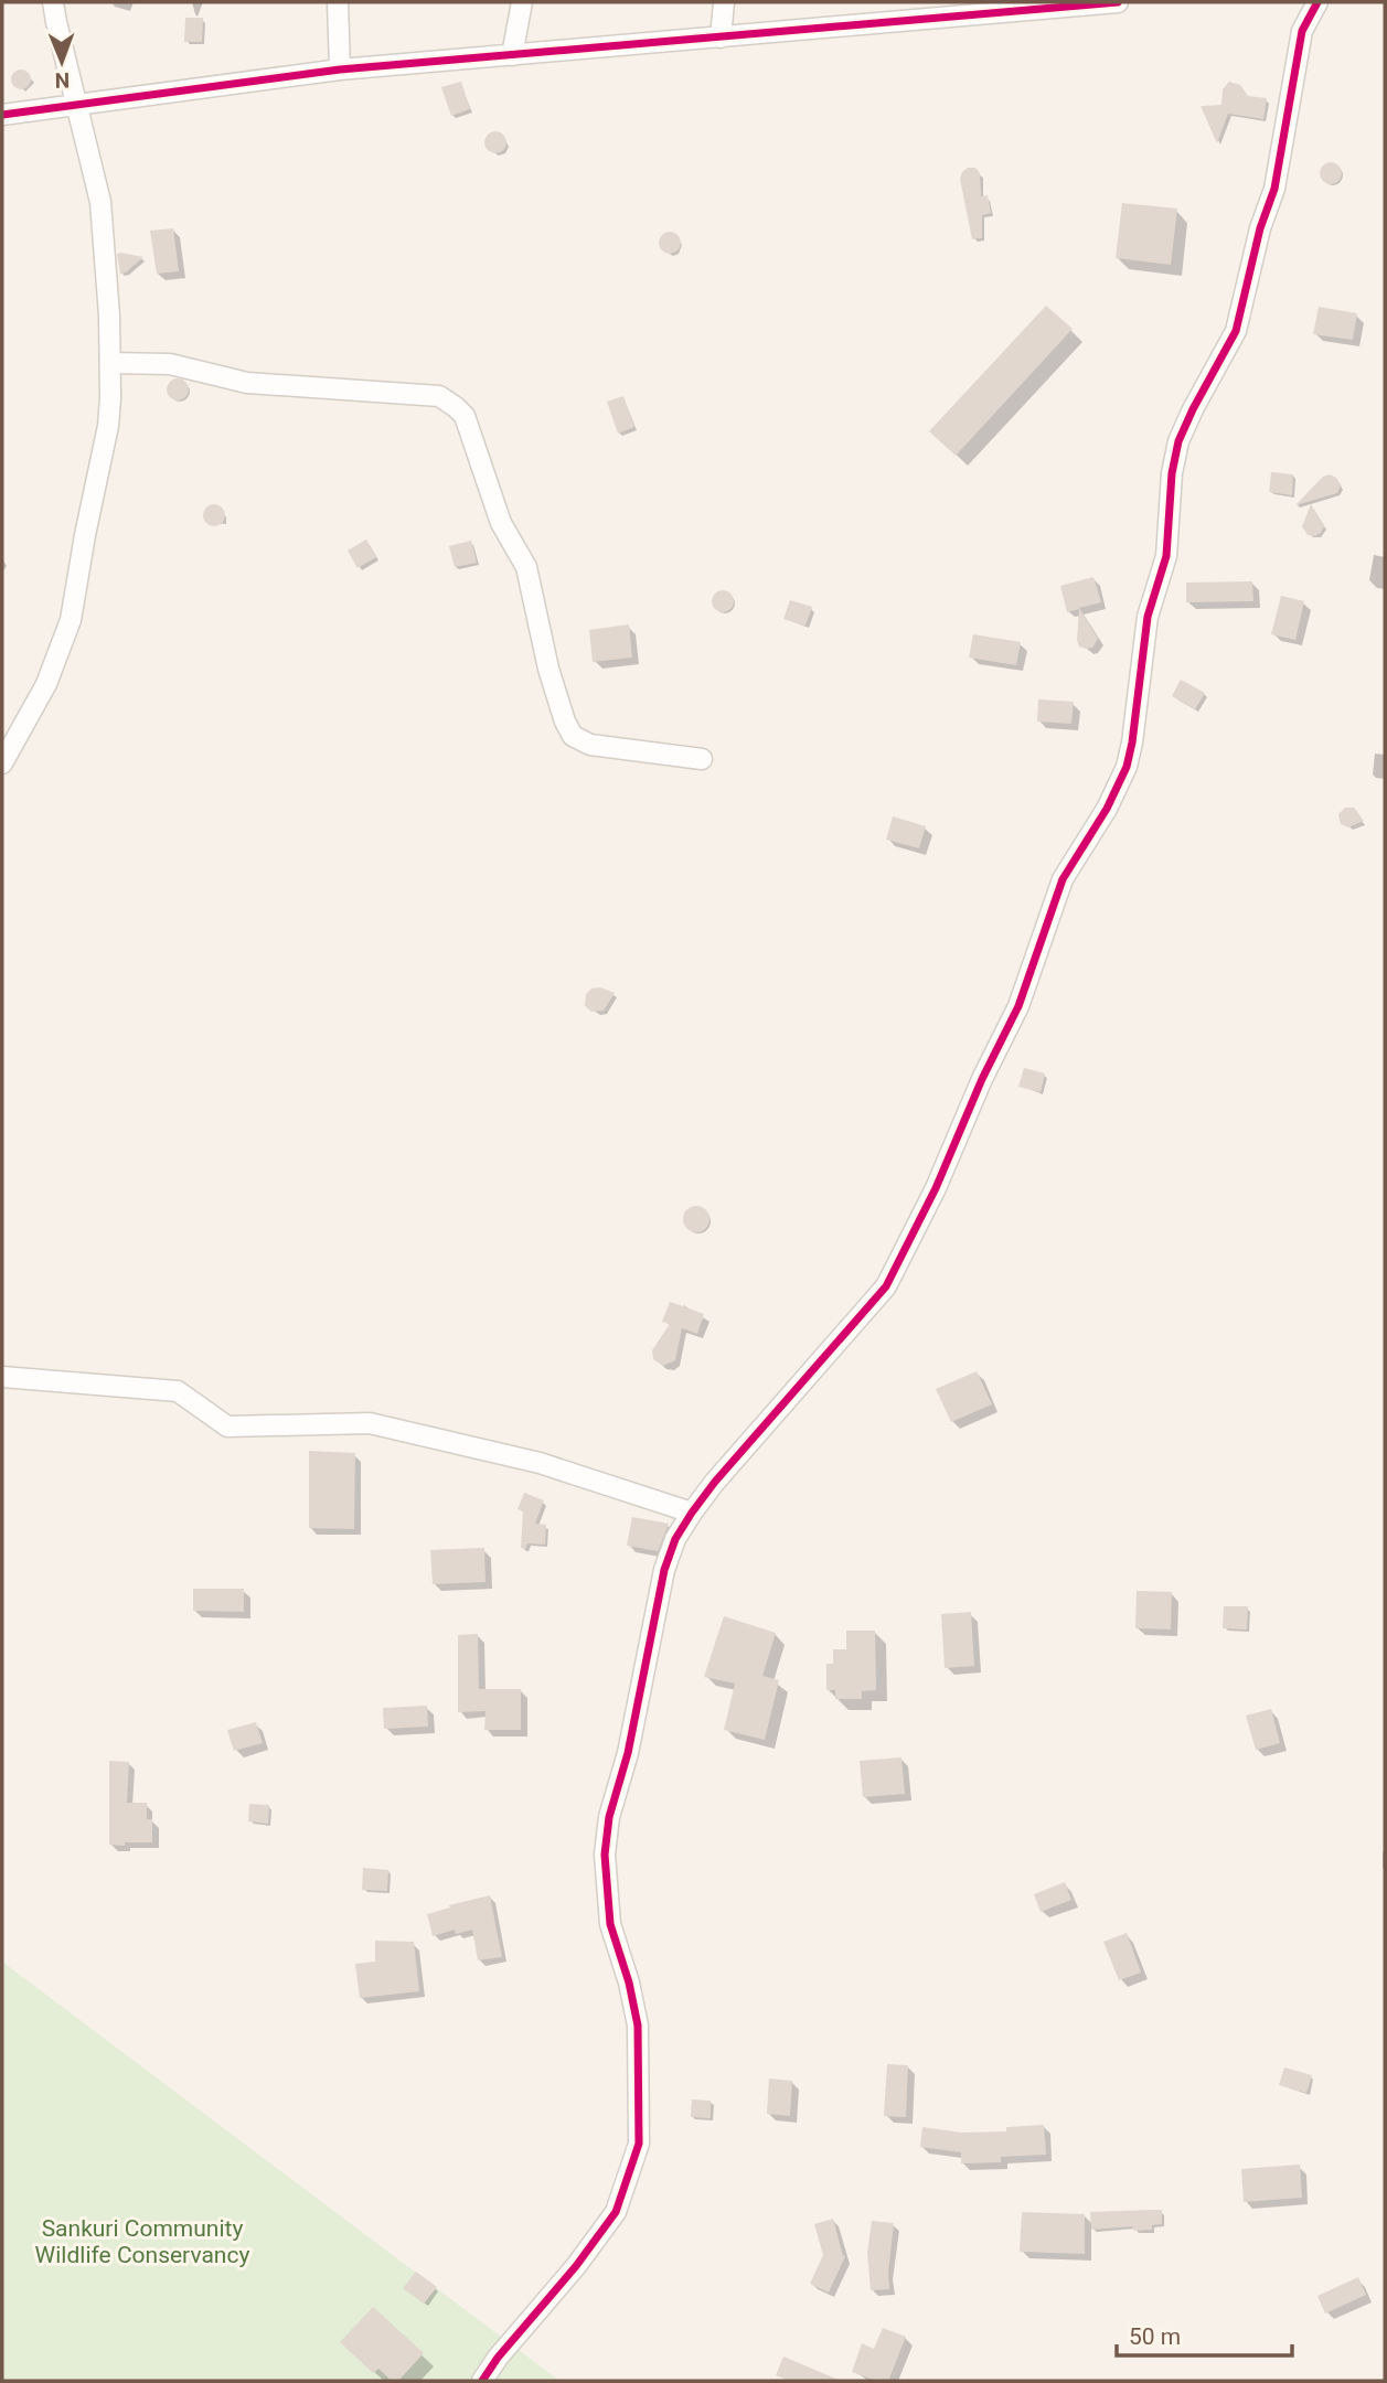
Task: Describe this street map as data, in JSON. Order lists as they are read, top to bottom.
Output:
{
  "parks": ["Sankuri Community Wildlife Conservancy"],
  "scale_bar": "50 m",
  "north": "bottom"
}
